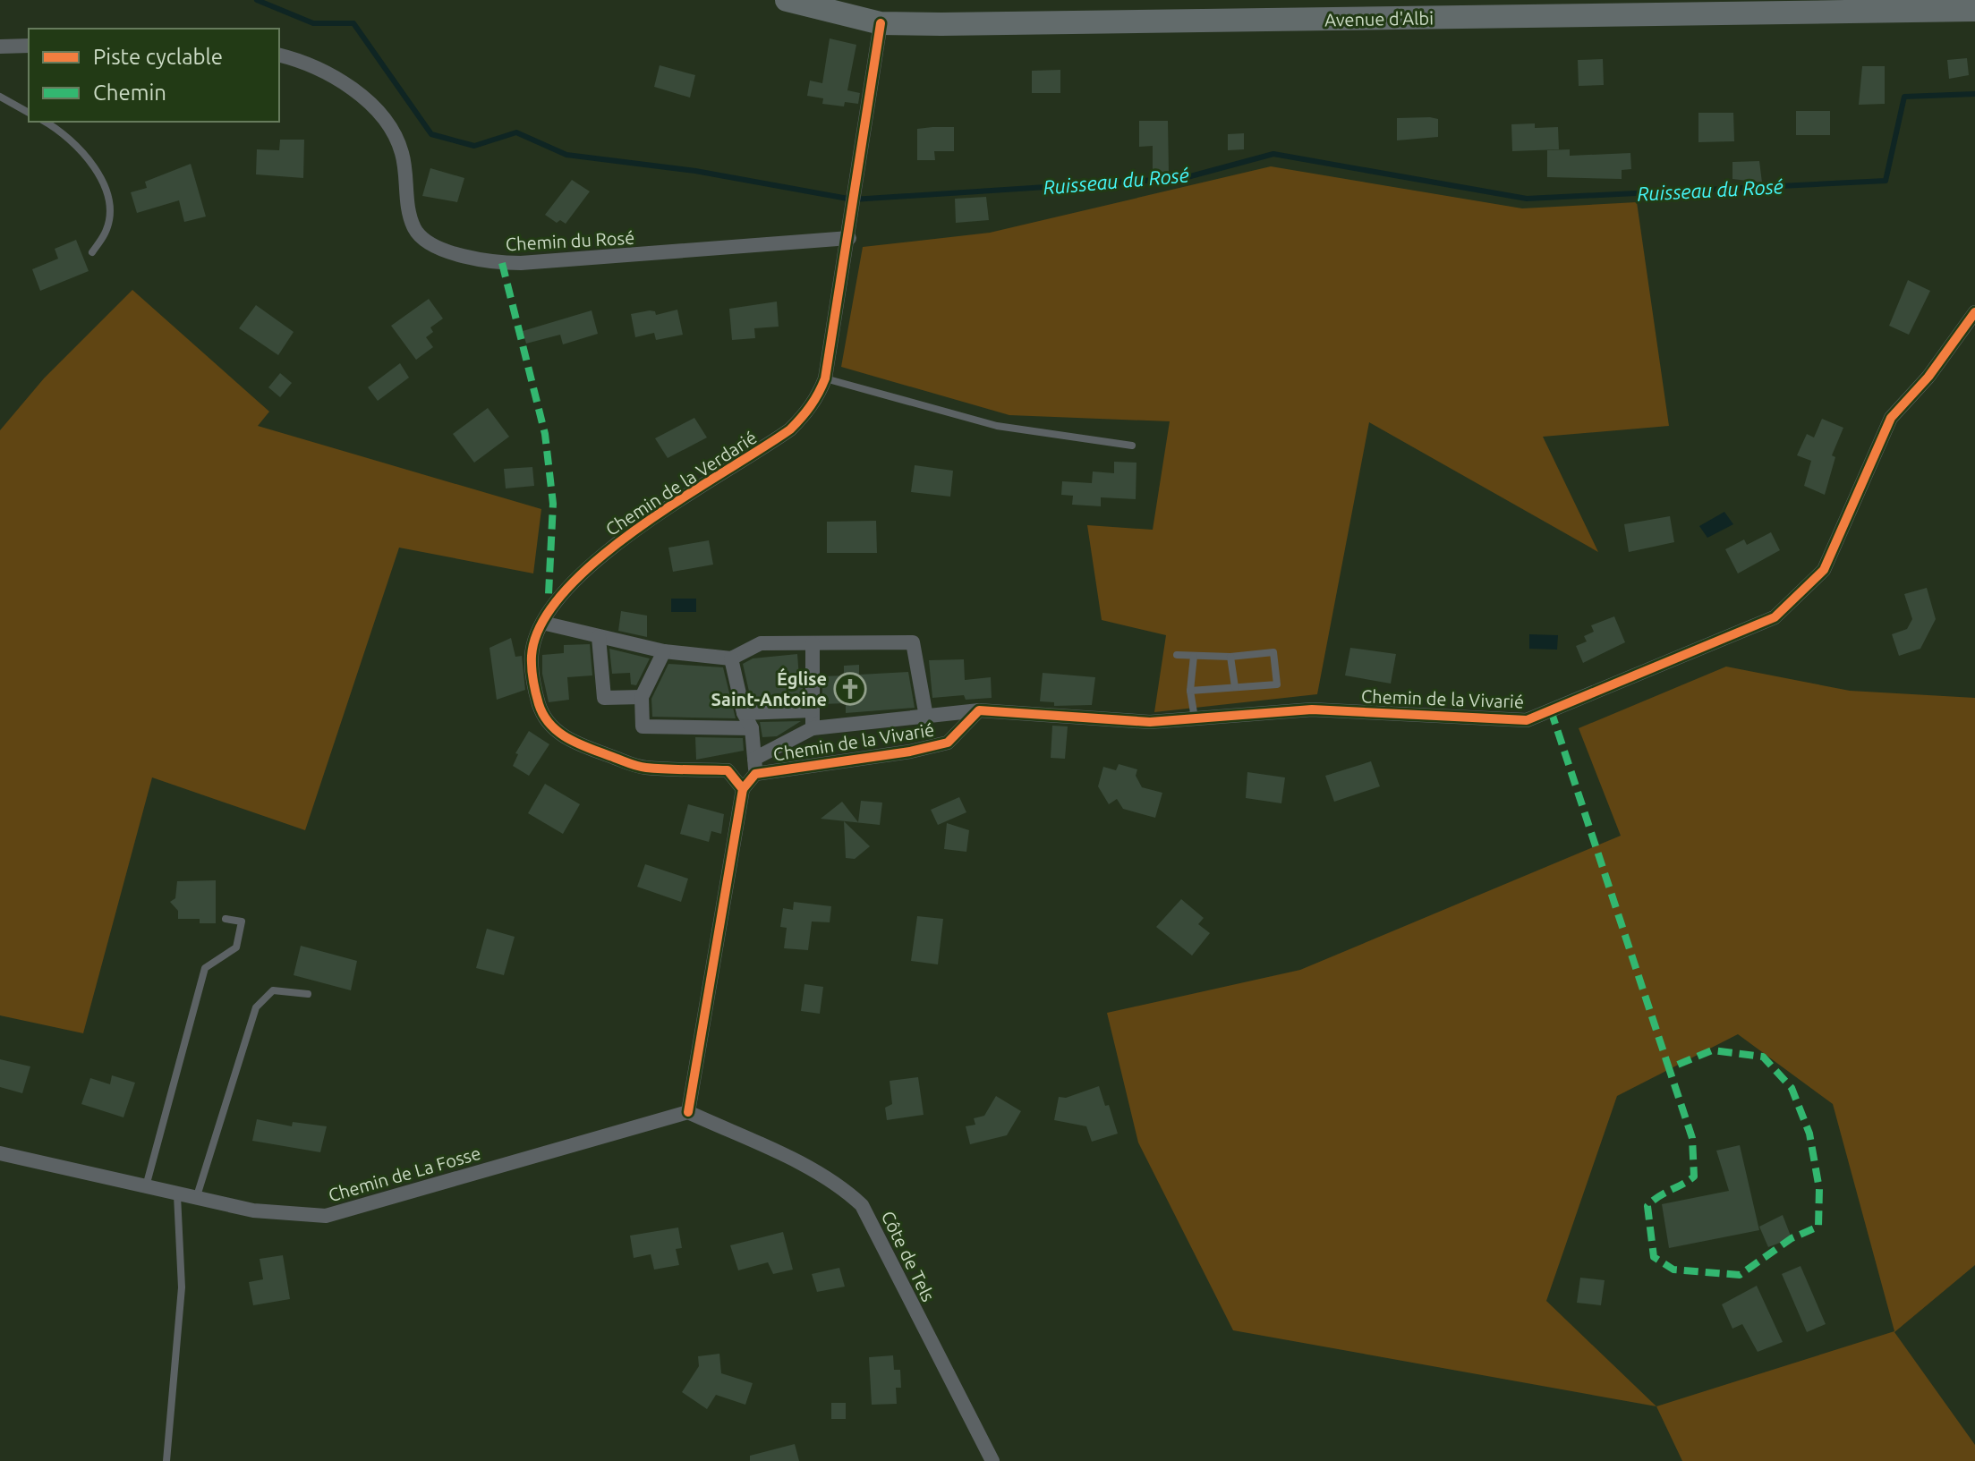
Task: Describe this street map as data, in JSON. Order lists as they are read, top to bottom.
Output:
{
  "streets": {
    "main road": ["Avenue d'Albi"],
    "street": [
      "Chemin du Rosé",
      "Chemin de la Verdarié",
      "Chemin de la Vivarié",
      "Chemin de La Fosse",
      "Côte de Tels"
    ]
  },
  "crossings": [
    ["Avenue d'Albi", "Chemin de la Verdarié"],
    ["Chemin du Rosé", "Chemin de la Verdarié"],
    ["Chemin de la Verdarié", "Chemin de la Vivarié"],
    ["Chemin de La Fosse", "Côte de Tels"]
  ],
  "water": ["Ruisseau du Rosé"],
  "places": {
    "church": ["Église Saint-Antoine"]
  },
  "legend": ["Piste cyclable", "Chemin"]
}
